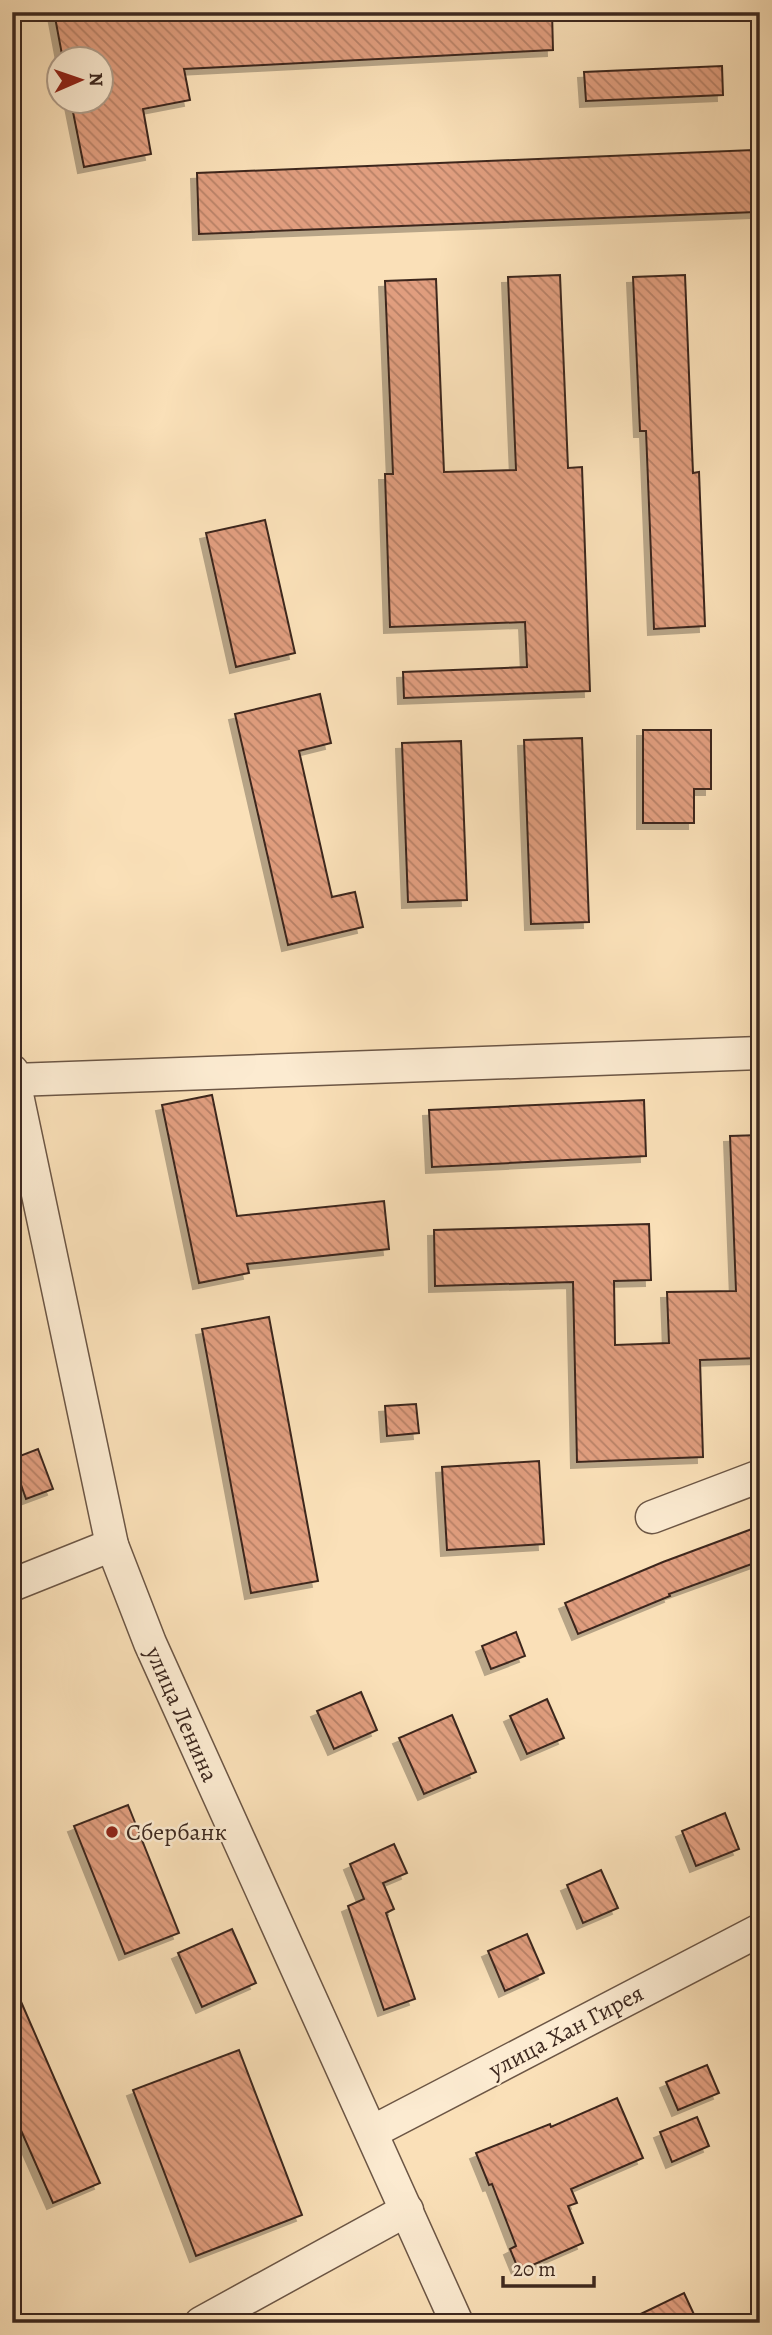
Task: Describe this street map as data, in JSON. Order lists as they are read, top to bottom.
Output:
{
  "streets": {
    "street": ["улица Ленина", "улица Хан Гирея"]
  },
  "crossings": [
    ["улица Ленина", "улица Хан Гирея"]
  ],
  "places": ["Сбербанк"],
  "scale_bar": "20 m",
  "north": "right"
}
